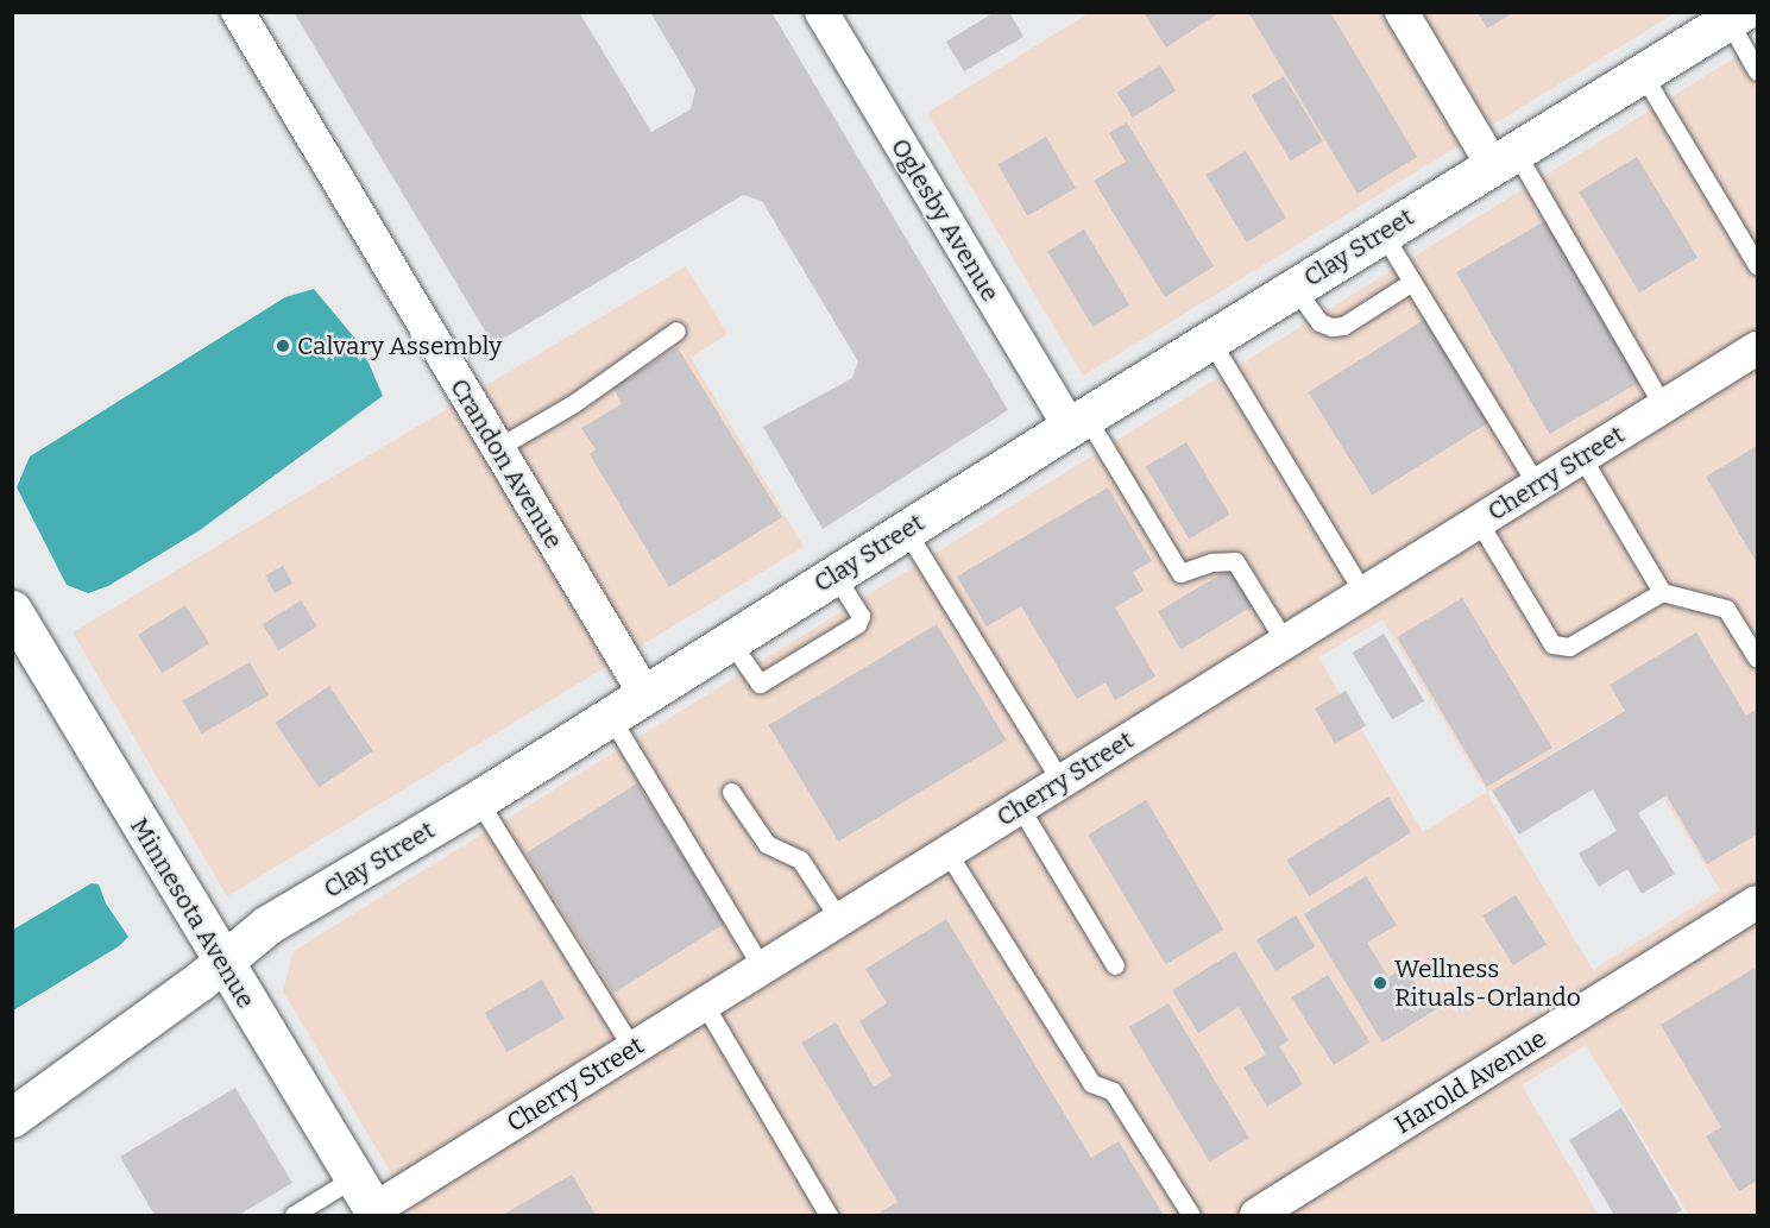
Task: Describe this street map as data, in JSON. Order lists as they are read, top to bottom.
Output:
{
  "streets": {
    "street": [
      "Oglesby Avenue",
      "Clay Street",
      "Crandon Avenue",
      "Cherry Street",
      "Minnesota Avenue",
      "Harold Avenue"
    ]
  },
  "crossings": [
    ["Oglesby Avenue", "Clay Street"],
    ["Clay Street", "Crandon Avenue"],
    ["Clay Street", "Minnesota Avenue"],
    ["Cherry Street", "Minnesota Avenue"]
  ],
  "places": ["Calvary Assembly", "Wellness Rituals-Orlando"]
}
